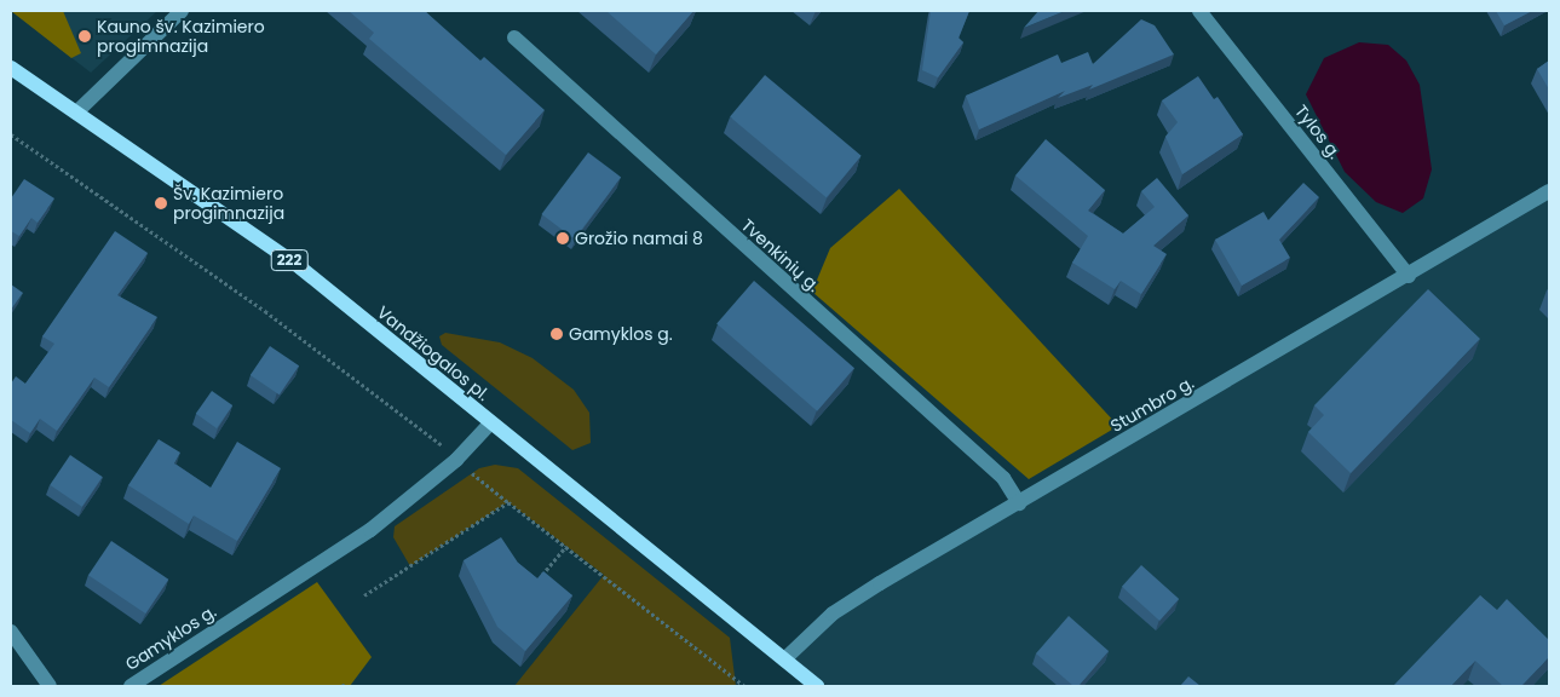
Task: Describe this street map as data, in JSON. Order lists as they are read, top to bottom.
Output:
{
  "streets": {
    "main road": ["222", "Vandžiogalos pl."],
    "street": [
      "Tylos g.",
      "Tvenkinių g.",
      "Stumbro g.",
      "Gamyklos g."
    ]
  },
  "crossings": [
    ["Tylos g.", "Stumbro g."],
    ["Tvenkinių g.", "Stumbro g."],
    ["Vandžiogalos pl.", "Stumbro g."],
    ["Vandžiogalos pl.", "Gamyklos g."]
  ],
  "places": [
    "Kauno šv. Kazimiero progimnazija",
    "Šv. Kazimiero progimnazija",
    "Grožio namai 8",
    "Gamyklos g."
  ]
}
